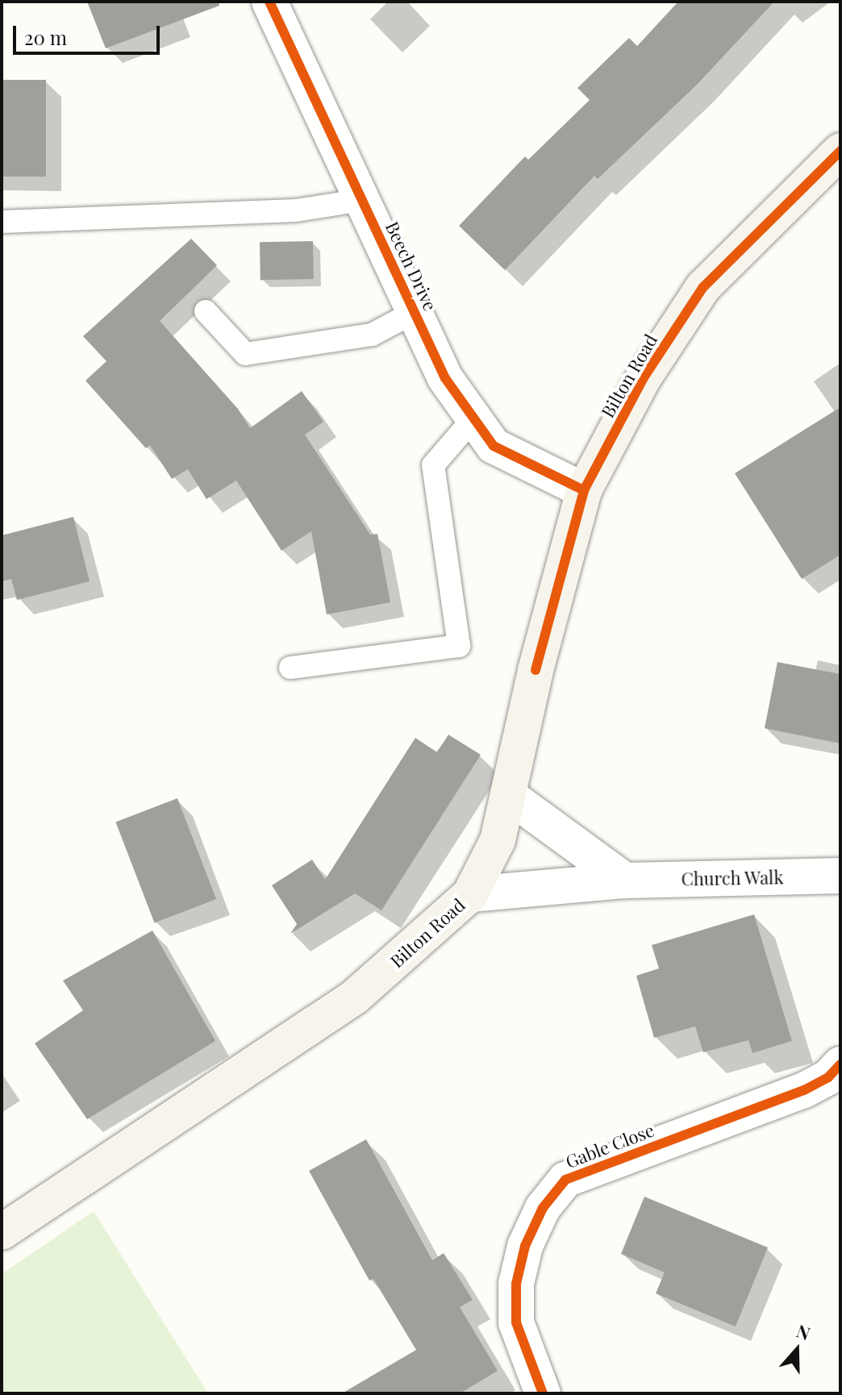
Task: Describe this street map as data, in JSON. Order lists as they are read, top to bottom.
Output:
{
  "streets": {
    "main road": ["Bilton Road"],
    "street": ["Beech Drive", "Church Walk", "Gable Close"]
  },
  "crossings": [
    ["Beech Drive", "Bilton Road"],
    ["Bilton Road", "Church Walk"]
  ],
  "scale_bar": "20 m",
  "north": "top"
}
